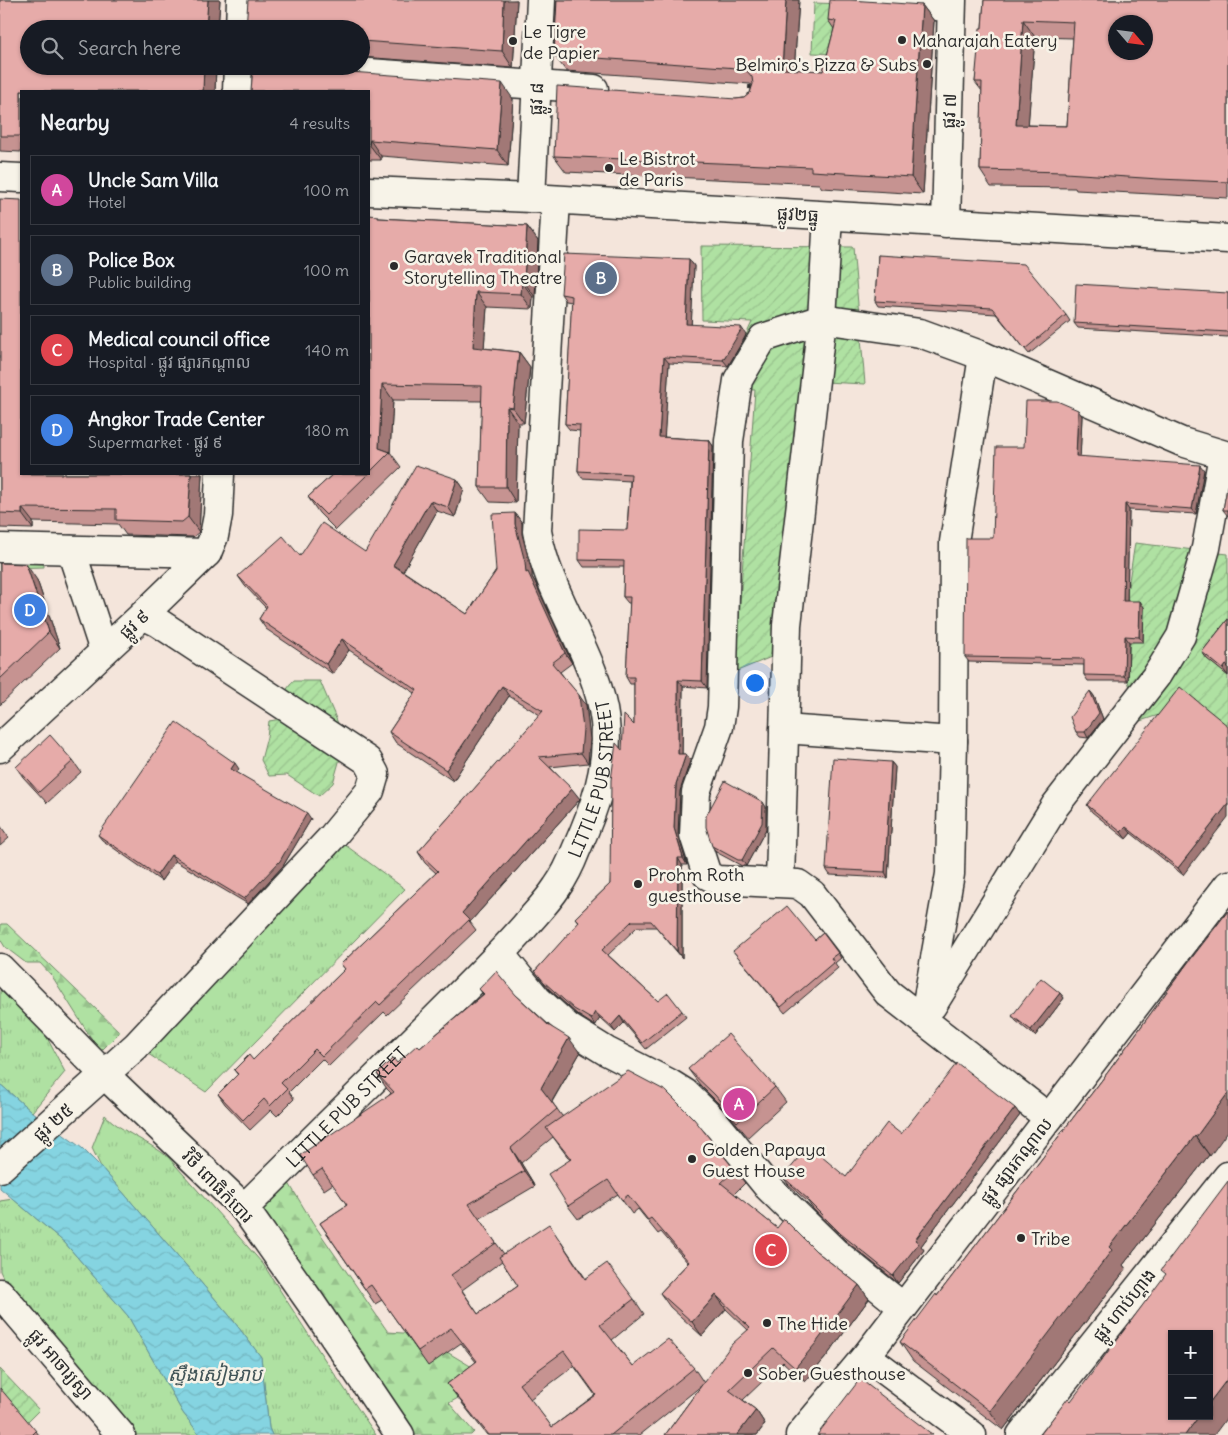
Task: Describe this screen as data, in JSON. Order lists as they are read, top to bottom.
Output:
{
  "streets": {
    "street": [
      "ផ្លូវ ៨",
      "ផ្លូវ ៧",
      "ផ្លូវ២ធ្នូ",
      "ផ្លូវ ៩",
      "LITTLE PUB STREET",
      "ផ្លូវ ២៥",
      "ផ្លូវ ផ្សារកណ្តាល",
      "វិថី ពោធិកំបោរ",
      "ផ្លូវ ហាប់ហ្គាង",
      "ផ្លូវ អាចារ្យស្វា"
    ]
  },
  "crossings": [
    ["ផ្លូវ ៨", "ផ្លូវ២ធ្នូ"],
    ["ផ្លូវ ៨", "LITTLE PUB STREET"],
    ["ផ្លូវ ៧", "ផ្លូវ២ធ្នូ"],
    ["ផ្លូវ២ធ្នូ", "LITTLE PUB STREET"],
    ["ផ្លូវ ៩", "ផ្លូវ ២៥"],
    ["LITTLE PUB STREET", "វិថី ពោធិកំបោរ"],
    ["ផ្លូវ ២៥", "វិថី ពោធិកំបោរ"]
  ],
  "water": ["ស្ទឹងសៀមរាប"],
  "places": [
    "Maharajah Eatery",
    "Le Tigre de Papier",
    "Belmiro's Pizza & Subs",
    "Le Bistrot de Paris",
    "Garavek Traditional Storytelling Theatre",
    "Prohm Roth guesthouse",
    "Golden Papaya Guest House",
    "Tribe",
    "The Hide",
    "Sober Guesthouse"
  ],
  "north": "bottom right",
  "page": {
    "search": "Search here",
    "heading": ["Nearby", "4 results"],
    "list": [
      {
        "mark": "A",
        "name": "Uncle Sam Villa",
        "note": "Hotel",
        "value": "100 m"
      },
      {
        "mark": "B",
        "name": "Police Box",
        "note": "Public building",
        "value": "100 m"
      },
      {
        "mark": "C",
        "name": "Medical council office",
        "note": "Hospital · ផ្លូវ ផ្សារកណ្តាល",
        "value": "140 m"
      },
      {
        "mark": "D",
        "name": "Angkor Trade Center",
        "note": "Supermarket · ផ្លូវ ៩",
        "value": "180 m"
      }
    ],
    "pins": [
      "B",
      "D",
      "A",
      "C"
    ],
    "map_buttons": ["+", "−"]
  }
}
